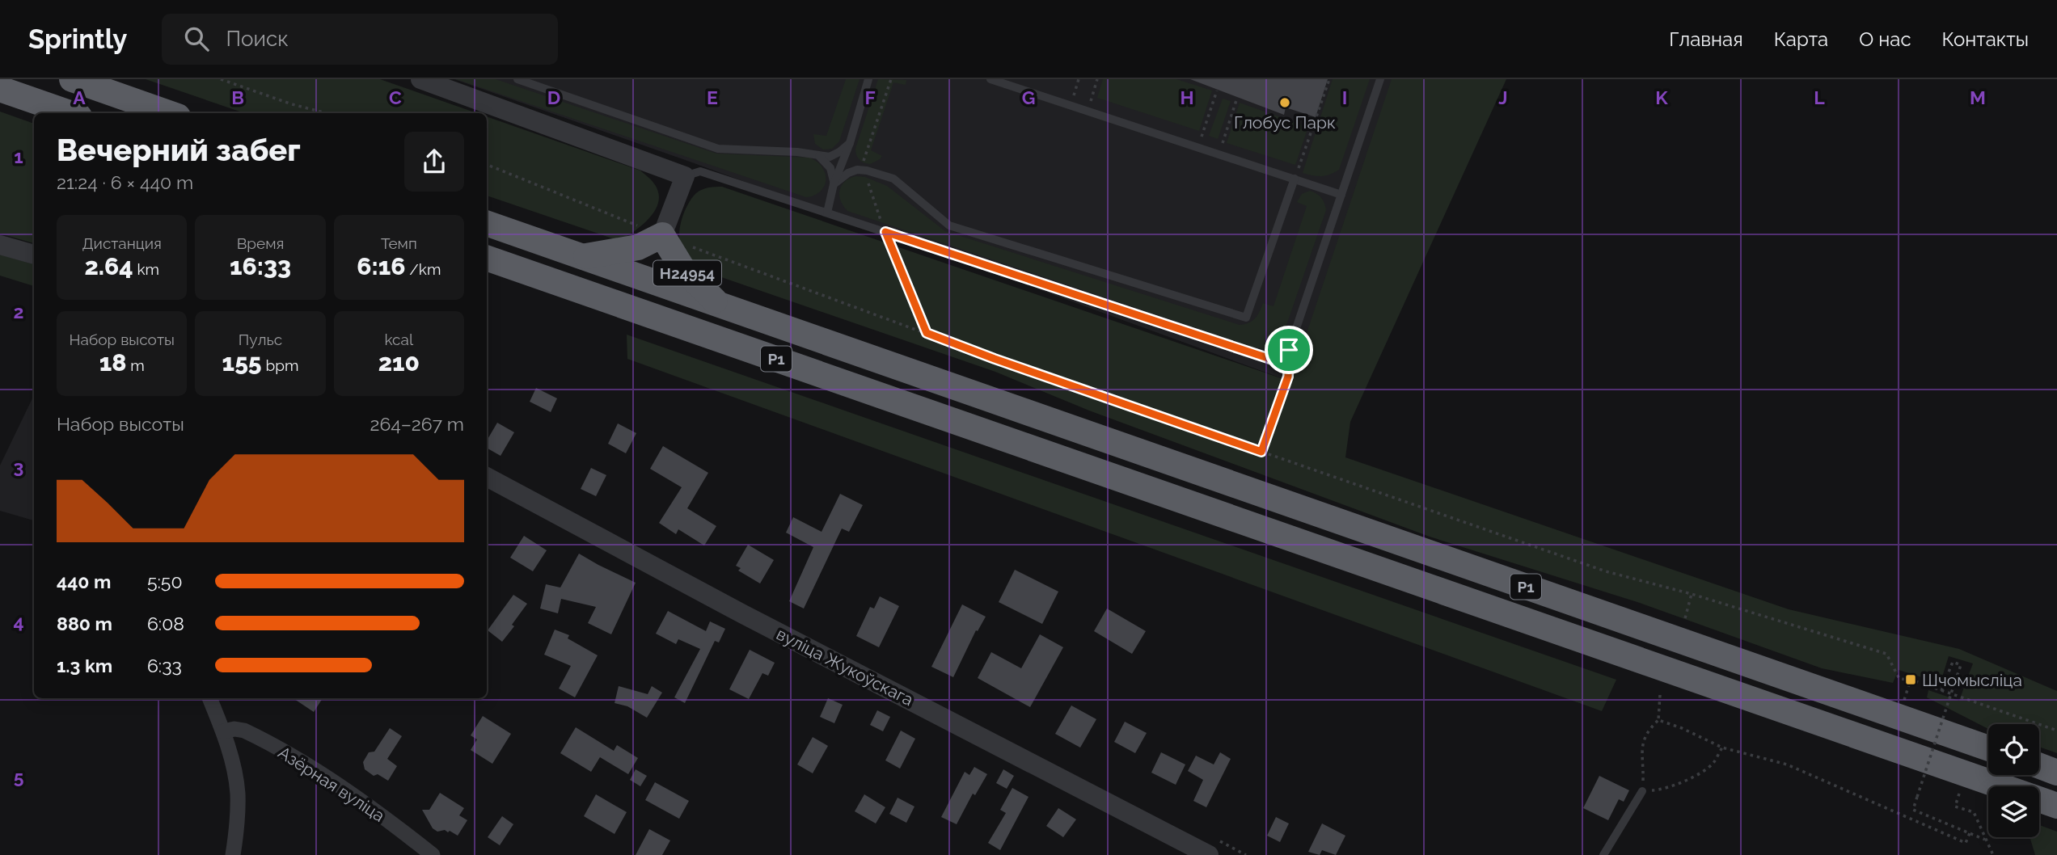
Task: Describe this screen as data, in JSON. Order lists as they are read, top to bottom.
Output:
{
  "streets": {
    "highway": ["Н24954", "Р1"],
    "street": ["вуліца Жукоўскага", "Азёрная вуліца"]
  },
  "crossings": [
    ["Н24954", "Р1"]
  ],
  "places": {
    "other": ["Глобус Парк"],
    "transit": ["Шчомысліца"]
  },
  "page": {
    "header": "Sprintly",
    "search": "Поиск",
    "nav": [
      "Главная",
      "Карта",
      "О нас",
      "Контакты"
    ],
    "heading": ["Вечерний забег", "21:24 · 6 × 440 m"],
    "stats": [
      ["Дистанция", "2.64 km"],
      ["Время", "16:33"],
      ["Темп", "6:16 /km"],
      ["Набор высоты", "18 m"],
      ["Пульс", "155 bpm"],
      ["kcal", "210"]
    ],
    "chart": ["Набор высоты", "264–267 m"],
    "list": [
      {
        "name": "440 m",
        "note": "5:50"
      },
      {
        "name": "880 m",
        "note": "6:08"
      },
      {
        "name": "1.3 km",
        "note": "6:33"
      }
    ]
  },
  "grid": {
    "columns": [
      "A",
      "B",
      "C",
      "D",
      "E",
      "F",
      "G",
      "H",
      "I",
      "J",
      "K",
      "L",
      "M"
    ],
    "rows": [
      "1",
      "2",
      "3",
      "4",
      "5"
    ]
  }
}
